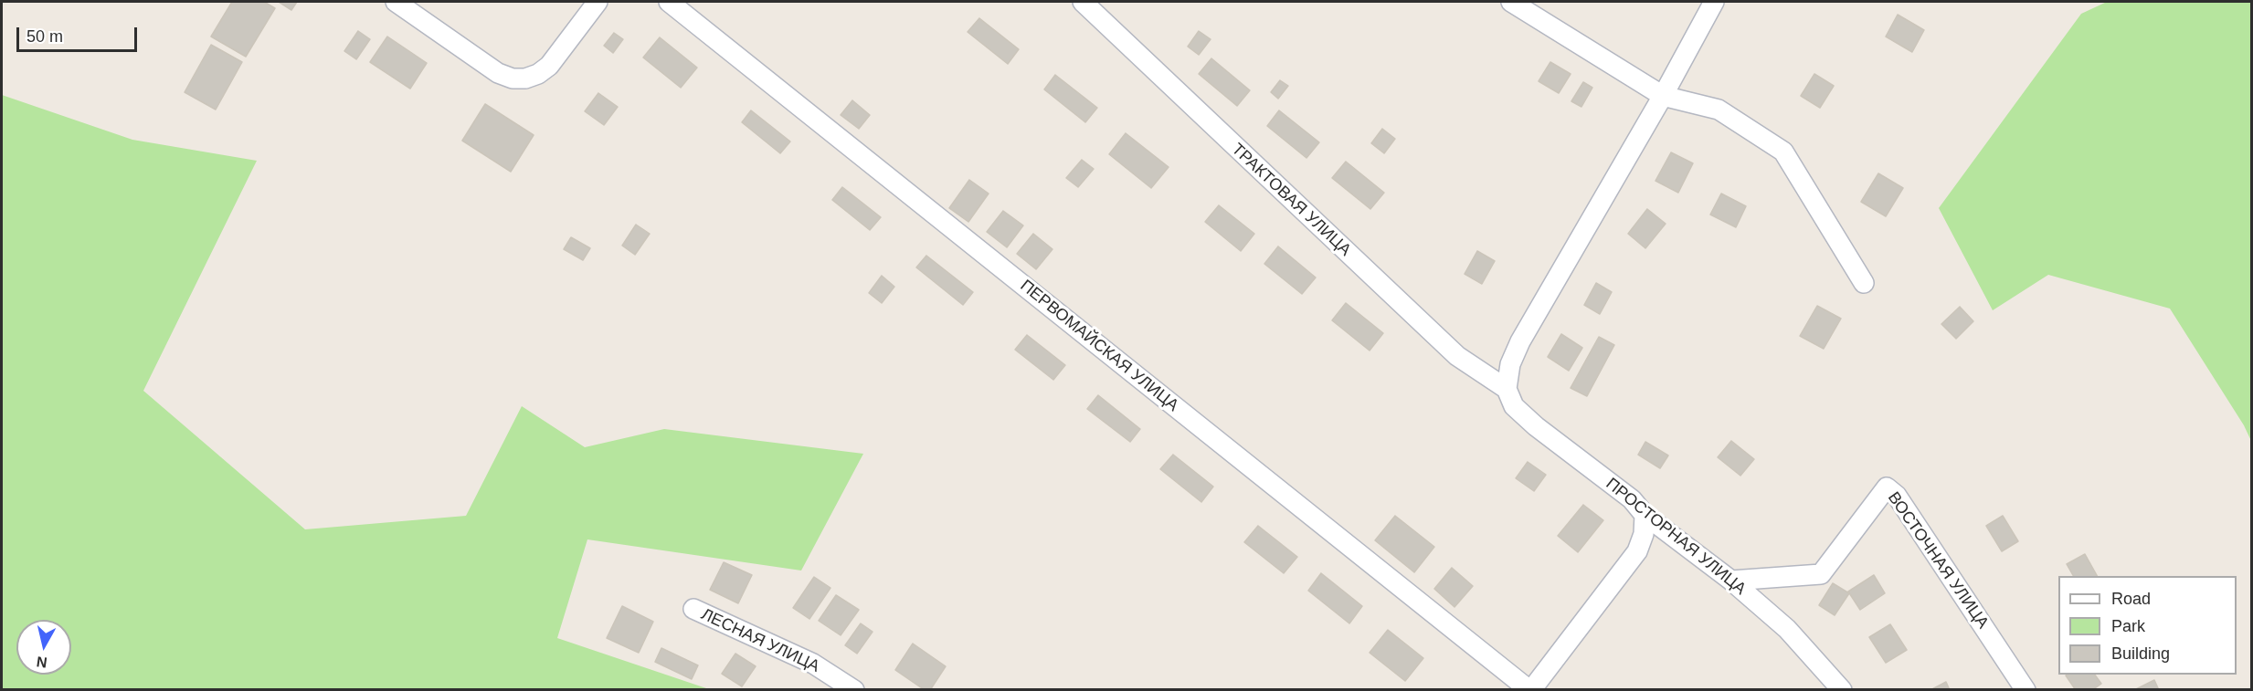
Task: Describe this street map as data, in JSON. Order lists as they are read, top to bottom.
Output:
{
  "streets": {
    "street": [
      "ТРАКТОВАЯ УЛИЦА",
      "ПЕРВОМАЙСКАЯ УЛИЦА",
      "ПРОСТОРНАЯ УЛИЦА",
      "ВОСТОЧНАЯ УЛИЦА",
      "ЛЕСНАЯ УЛИЦА"
    ]
  },
  "crossings": [
    ["ТРАКТОВАЯ УЛИЦА", "ПРОСТОРНАЯ УЛИЦА"],
    ["ПРОСТОРНАЯ УЛИЦА", "ВОСТОЧНАЯ УЛИЦА"]
  ],
  "legend": ["Road", "Park", "Building"],
  "scale_bar": "50 m",
  "north": "bottom"
}
